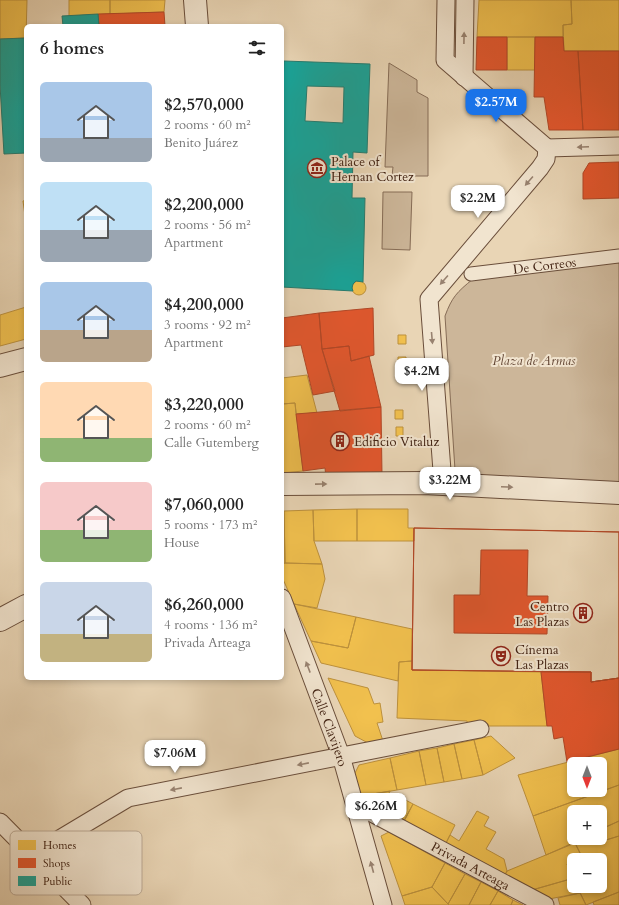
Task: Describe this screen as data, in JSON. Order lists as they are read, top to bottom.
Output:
{
  "streets": {
    "street": ["De Correos", "Calle Clavijero", "Privada Arteaga"]
  },
  "crossings": [
    ["Calle Clavijero", "Privada Arteaga"]
  ],
  "one_way": ["Calle Clavijero"],
  "parks": ["Plaza de Armas"],
  "places": {
    "museum": ["Palace of Hernan Cortez"],
    "building": ["Edificio Vitaluz", "Centro Las Plazas"],
    "theatre": ["Cínema Las Plazas"]
  },
  "legend": ["Homes", "Shops", "Public"],
  "north": "bottom",
  "page": {
    "heading": "6 homes",
    "list": [
      {
        "name": "$2,570,000",
        "note": "2 rooms · 60 m² · Benito Juárez"
      },
      {
        "name": "$2,200,000",
        "note": "2 rooms · 56 m² · Apartment"
      },
      {
        "name": "$4,200,000",
        "note": "3 rooms · 92 m² · Apartment"
      },
      {
        "name": "$3,220,000",
        "note": "2 rooms · 60 m² · Calle Gutemberg"
      },
      {
        "name": "$7,060,000",
        "note": "5 rooms · 173 m² · House"
      },
      {
        "name": "$6,260,000",
        "note": "4 rooms · 136 m² · Privada Arteaga"
      }
    ],
    "price": [
      "$2.57M",
      "$2.2M",
      "$4.2M",
      "$3.22M",
      "$7.06M",
      "$6.26M"
    ],
    "map_buttons": ["+", "−"]
  }
}
